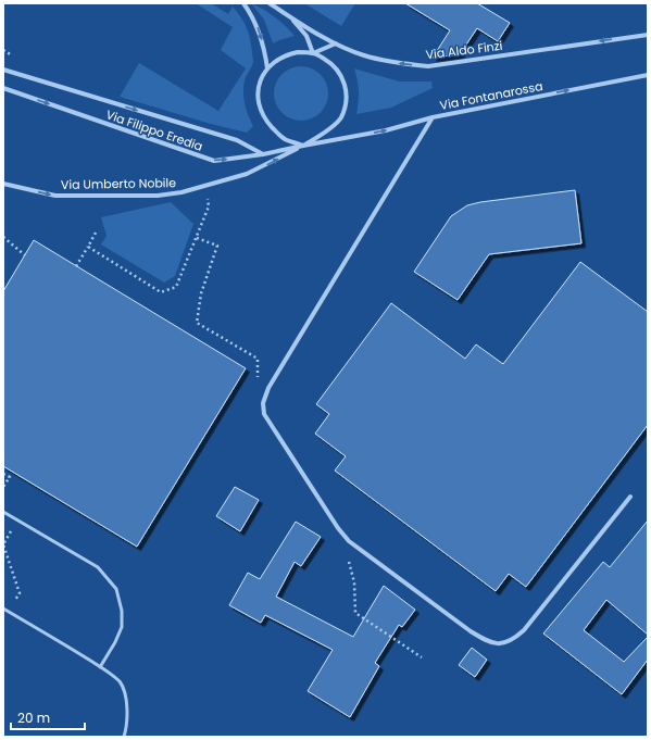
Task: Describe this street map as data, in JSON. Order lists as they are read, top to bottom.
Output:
{
  "streets": {
    "street": [
      "Via Aldo Finzi",
      "Via Fontanarossa",
      "Via Filippo Eredia",
      "Via Umberto Nobile"
    ]
  },
  "crossings": [
    ["Via Fontanarossa", "Via Filippo Eredia"],
    ["Via Fontanarossa", "Via Umberto Nobile"],
    ["Via Filippo Eredia", "Via Umberto Nobile"]
  ],
  "one_way": ["Via Aldo Finzi", "Via Fontanarossa", "Via Umberto Nobile"],
  "scale_bar": "20 m"
}
